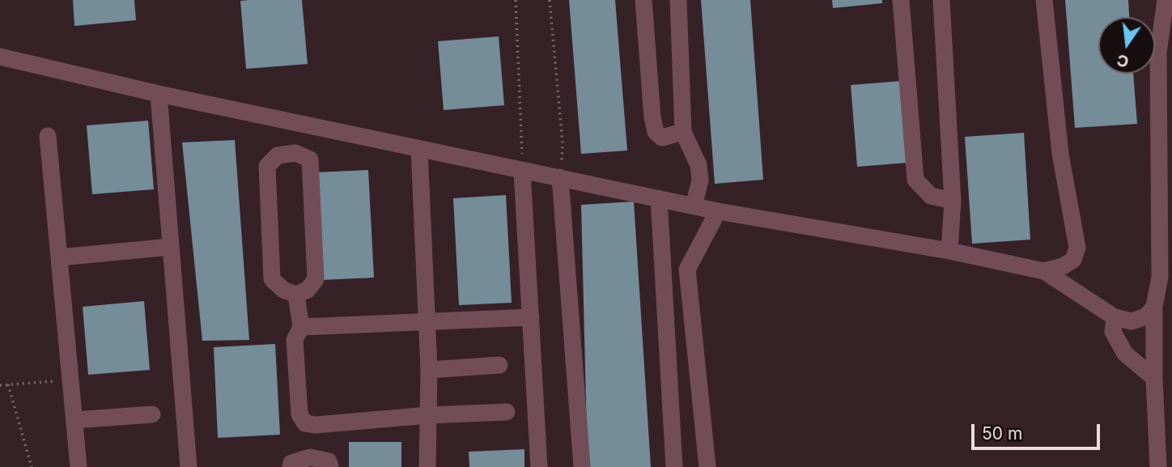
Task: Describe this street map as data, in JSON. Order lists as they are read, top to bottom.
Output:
{
  "scale_bar": "50 m",
  "north": "bottom"
}
